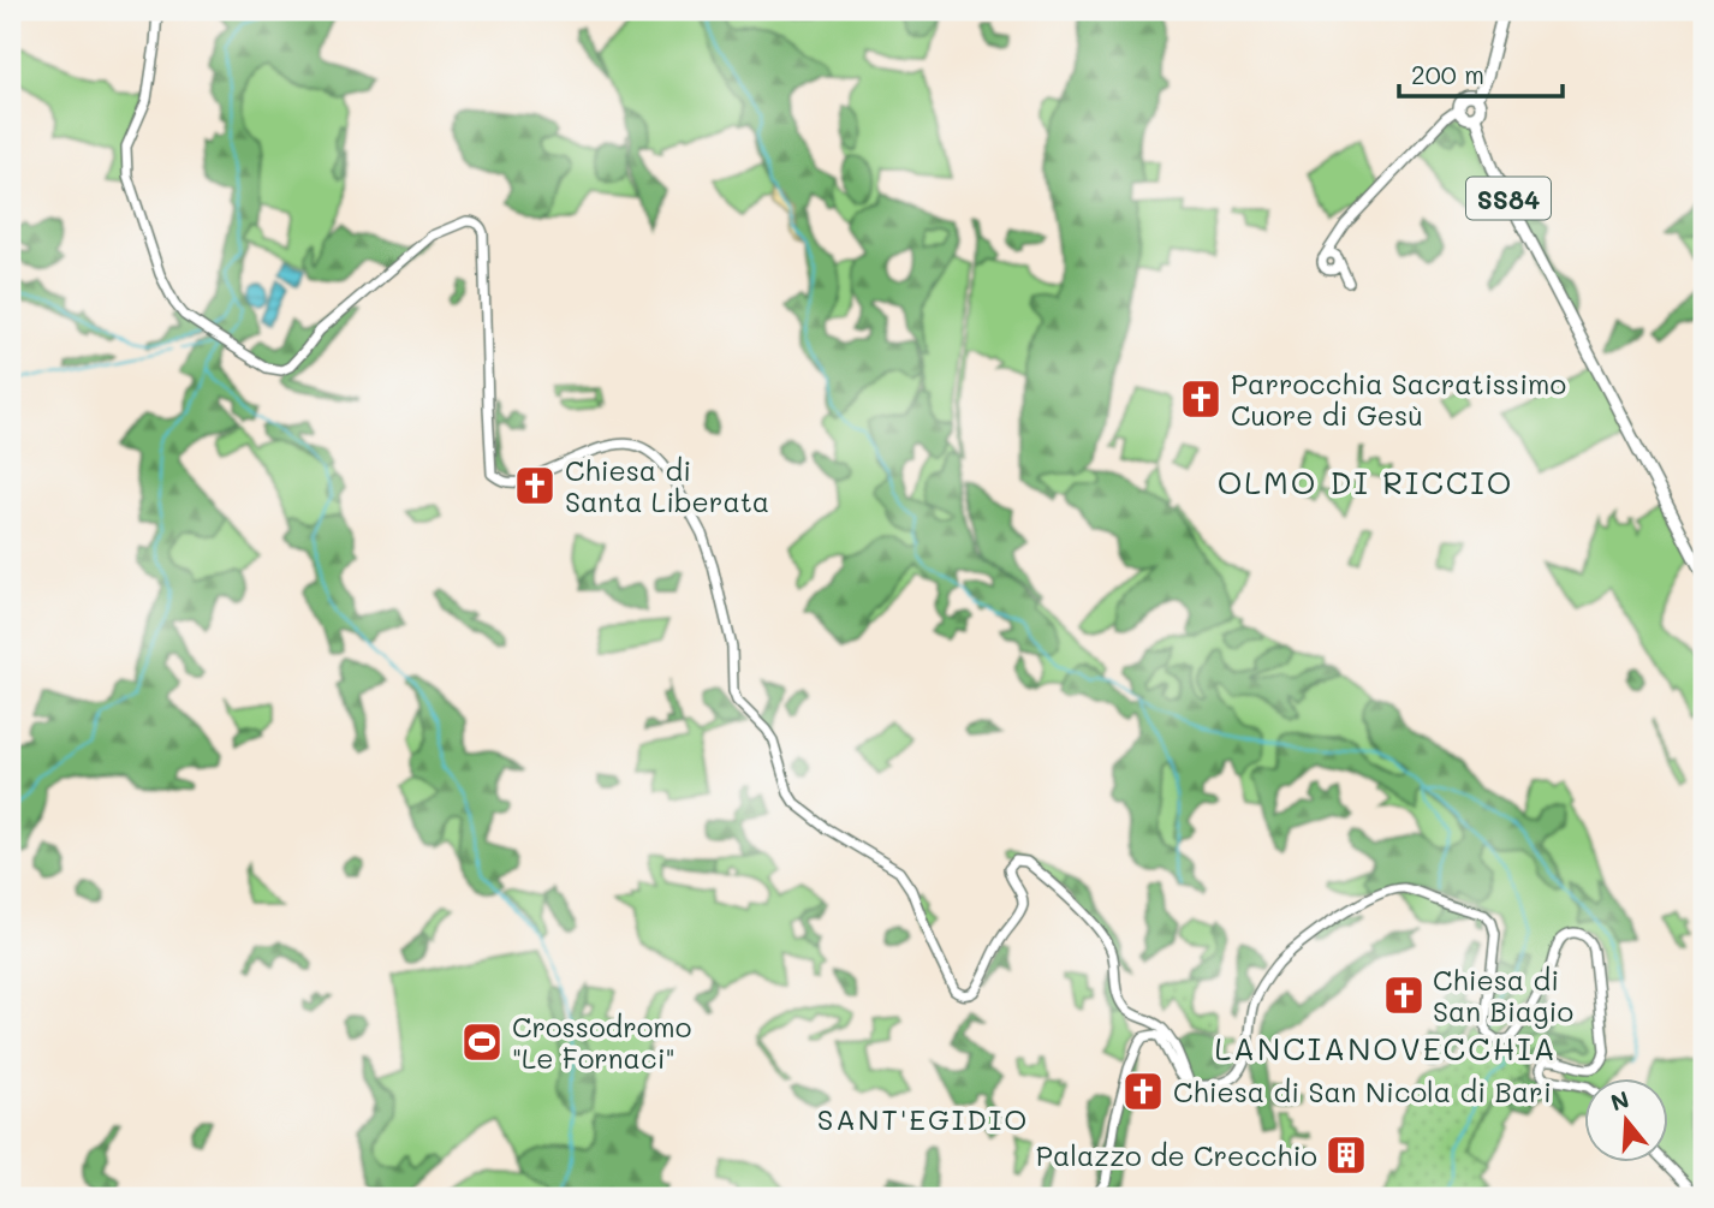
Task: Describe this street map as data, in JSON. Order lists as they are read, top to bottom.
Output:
{
  "streets": {
    "main road": ["SS84"]
  },
  "districts": ["OLMO DI RICCIO", "LANCIANOVECCHIA", "SANT'EGIDIO"],
  "places": {
    "church": [
      "Parrocchia Sacratissimo Cuore di Gesù",
      "Chiesa di Santa Liberata",
      "Chiesa di San Biagio",
      "Chiesa di San Nicola di Bari"
    ],
    "sports": ["Crossodromo \"Le Fornaci\""],
    "building": ["Palazzo de Crecchio"]
  },
  "scale_bar": "200 m",
  "north": "top"
}
